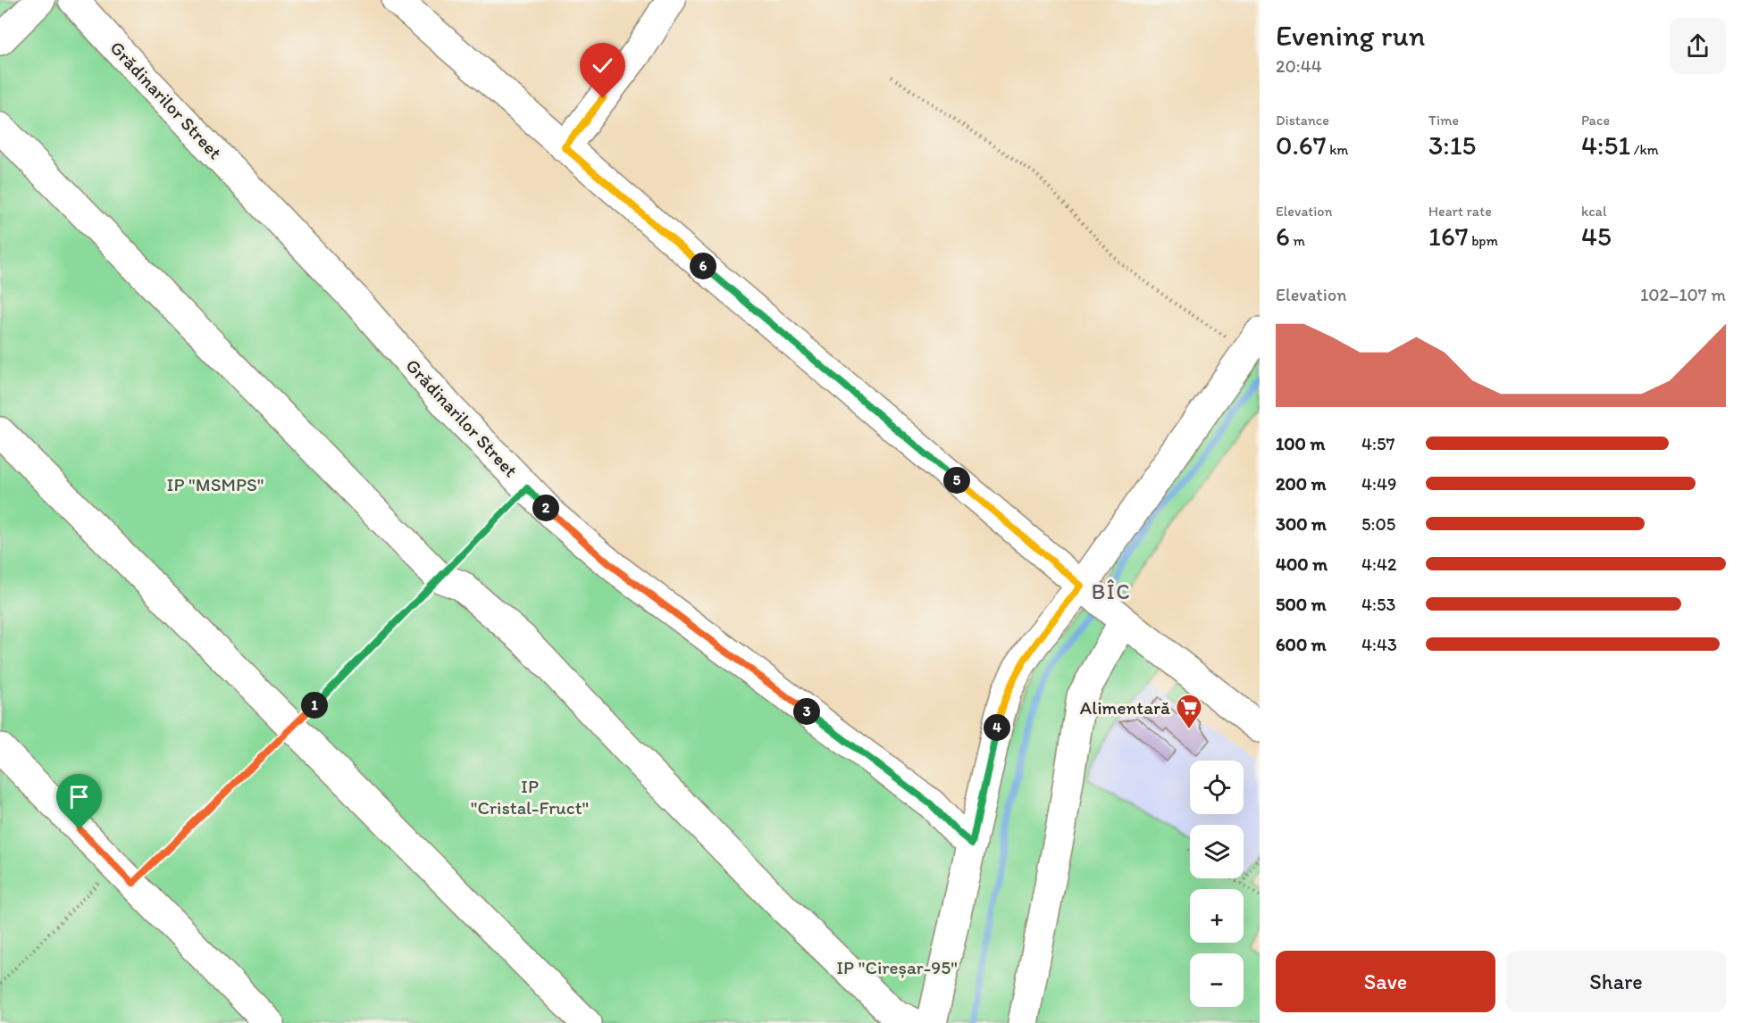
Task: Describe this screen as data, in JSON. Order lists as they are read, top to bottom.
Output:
{
  "streets": {
    "street": ["Grădinarilor Street"]
  },
  "districts": ["BÎC"],
  "parks": ["IP \"MSMPS\"", "IP \"Cristal-Fruct\"", "IP \"Cireșar-95\""],
  "places": {
    "supermarket": ["Alimentară"]
  },
  "page": {
    "heading": ["Evening run", "20:44"],
    "stats": [
      ["Distance", "0.67 km"],
      ["Time", "3:15"],
      ["Pace", "4:51 /km"],
      ["Elevation", "6 m"],
      ["Heart rate", "167 bpm"],
      ["kcal", "45"]
    ],
    "pins": [
      "6",
      "5",
      "2",
      "1",
      "3",
      "4"
    ],
    "chart": ["Elevation", "102–107 m"],
    "list": [
      {
        "name": "100 m",
        "note": "4:57"
      },
      {
        "name": "200 m",
        "note": "4:49"
      },
      {
        "name": "300 m",
        "note": "5:05"
      },
      {
        "name": "400 m",
        "note": "4:42"
      },
      {
        "name": "500 m",
        "note": "4:53"
      },
      {
        "name": "600 m",
        "note": "4:43"
      }
    ],
    "map_buttons": ["+", "−"],
    "buttons": ["Save", "Share"]
  }
}
